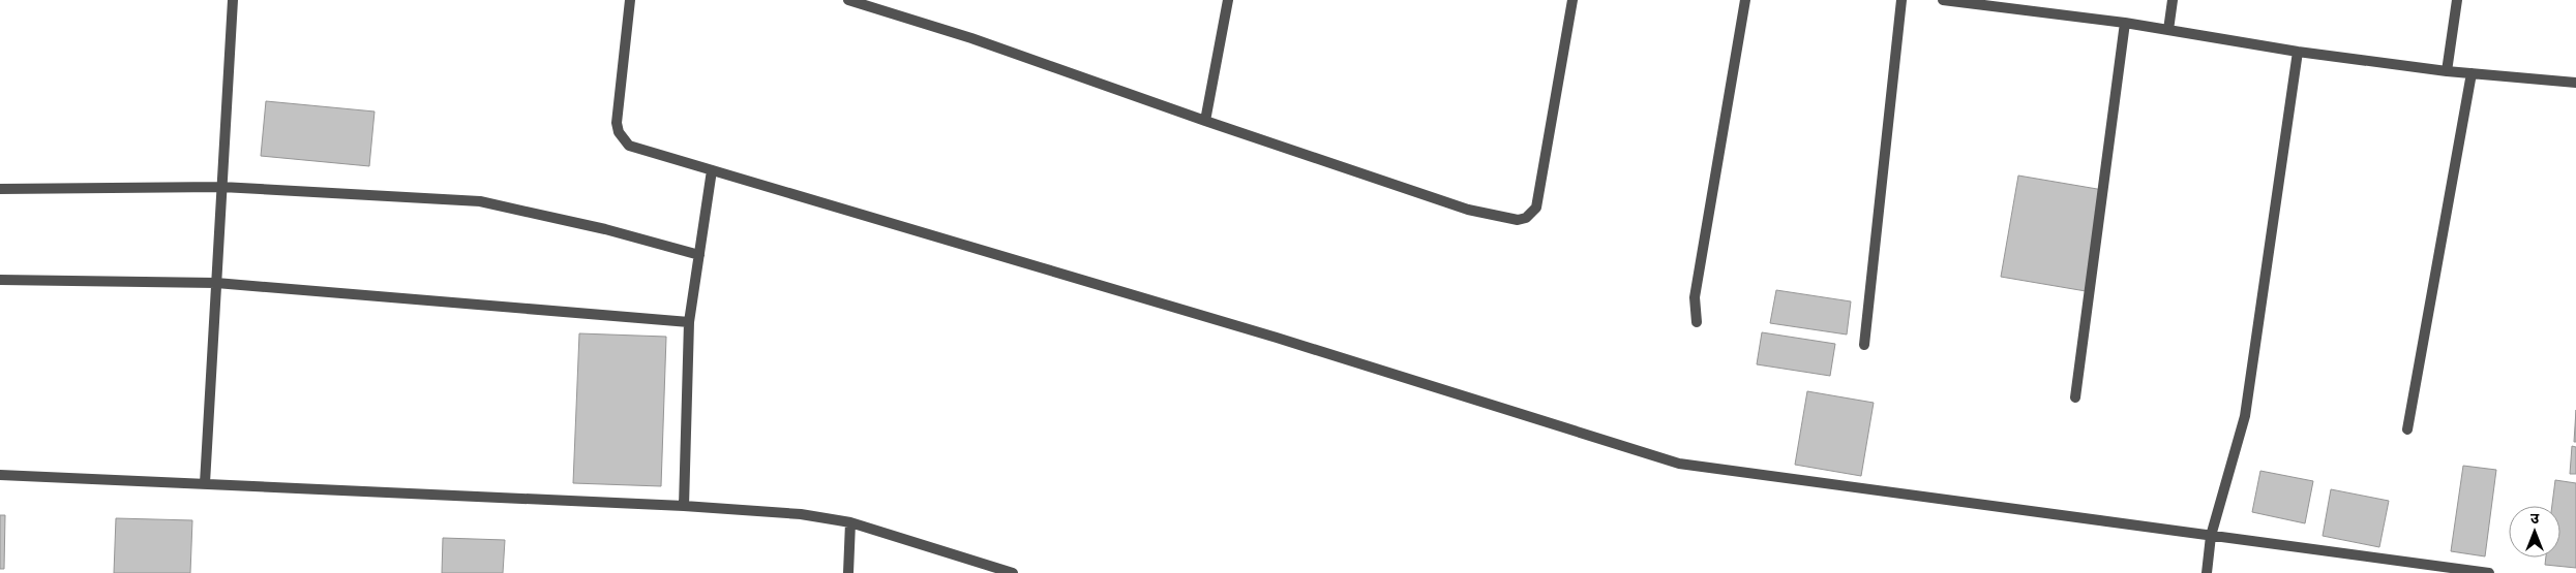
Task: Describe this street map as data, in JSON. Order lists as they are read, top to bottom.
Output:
{
  "north": "top"
}
